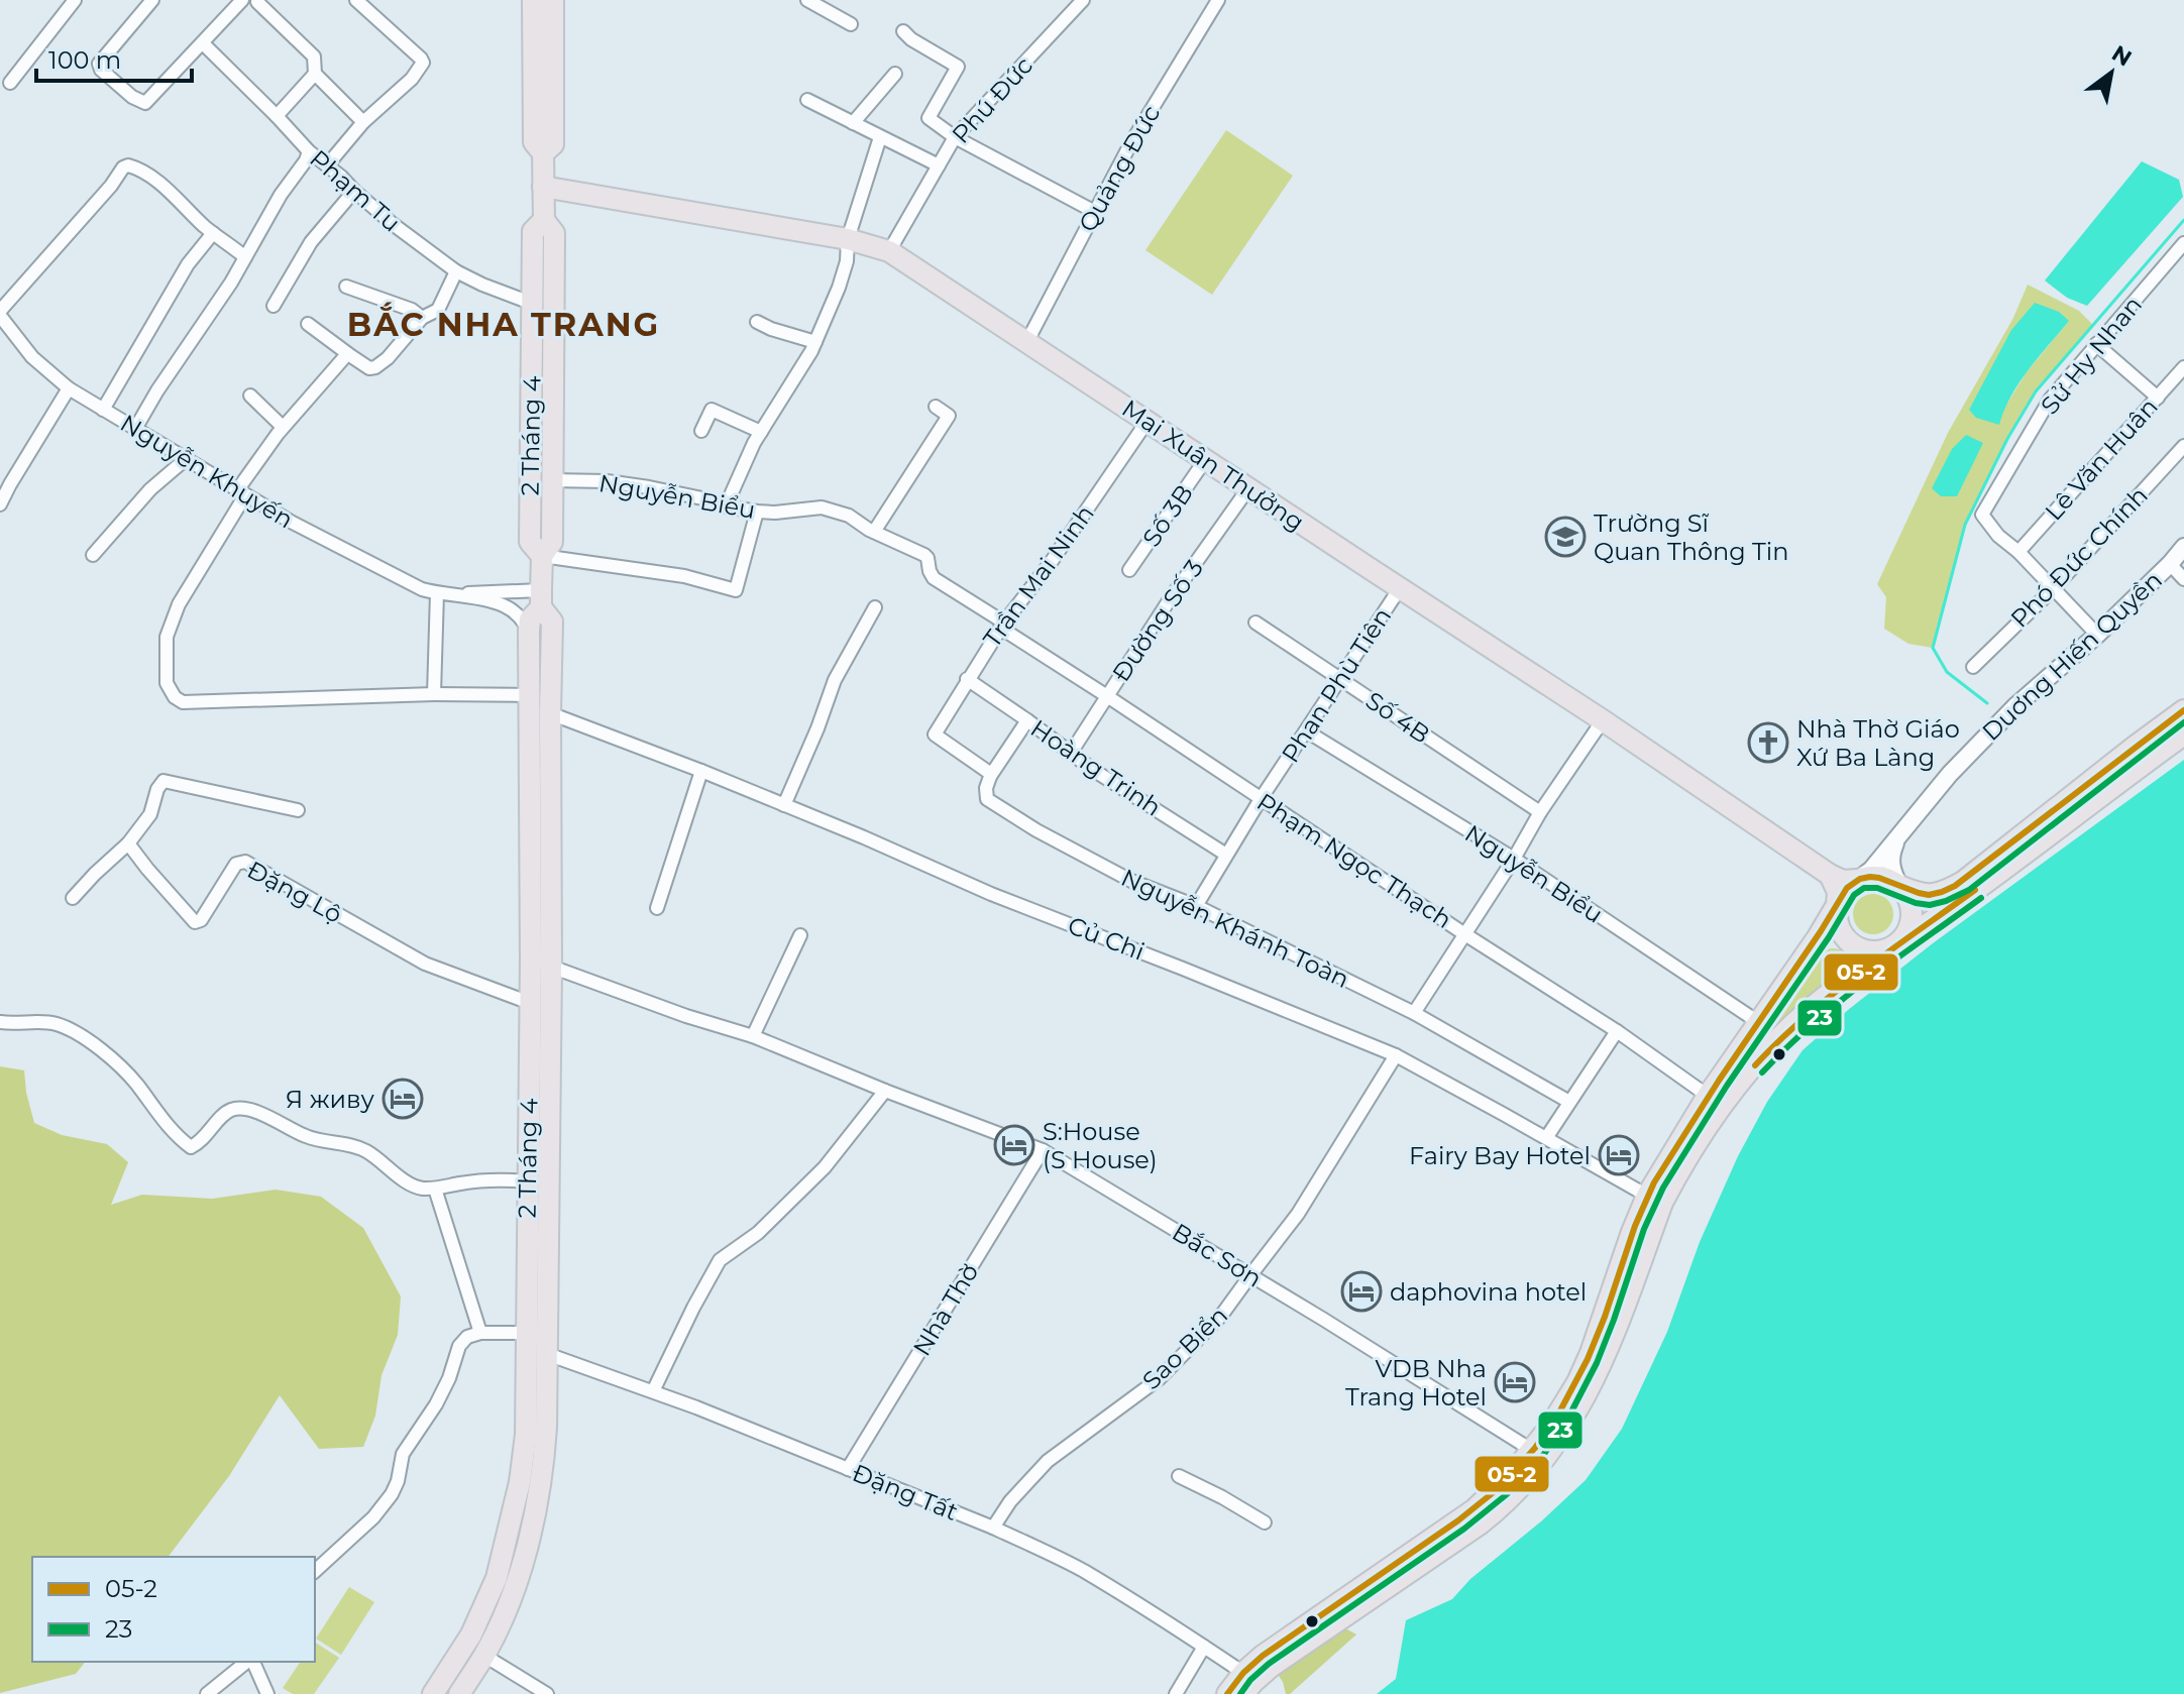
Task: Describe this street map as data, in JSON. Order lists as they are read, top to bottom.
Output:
{
  "streets": {
    "main road": ["2 Tháng 4", "Mai Xuân Thưởng"],
    "street": [
      "Phú Đức",
      "Quảng Đức",
      "Phạm Tu",
      "Sử Hy Nhan",
      "Lê Văn Huân",
      "Nguyễn Khuyến",
      "Nguyễn Biểu",
      "Số 3B",
      "Phó Đức Chính",
      "Trần Mai Ninh",
      "Đường Số 3",
      "Duơng Hiến Quyền",
      "Phan Phù Tiên",
      "Số 4B",
      "Hoàng Trinh",
      "Phạm Ngọc Thạch",
      "Đặng Lộ",
      "Nguyễn Khánh Toàn",
      "Củ Chi",
      "Bắc Sơn",
      "Nhà Thờ",
      "Sao Biển",
      "Đặng Tất"
    ]
  },
  "crossings": [
    ["Phú Đức", "Mai Xuân Thưởng"],
    ["Quảng Đức", "Mai Xuân Thưởng"],
    ["Phạm Tu", "2 Tháng 4"],
    ["Sử Hy Nhan", "Lê Văn Huân"],
    ["2 Tháng 4", "Mai Xuân Thưởng"],
    ["2 Tháng 4", "Nguyễn Khuyến"],
    ["2 Tháng 4", "Nguyễn Biểu"],
    ["2 Tháng 4", "Đặng Lộ"],
    ["2 Tháng 4", "Củ Chi"],
    ["2 Tháng 4", "Bắc Sơn"],
    ["2 Tháng 4", "Đặng Tất"],
    ["Mai Xuân Thưởng", "Số 3B"],
    ["Mai Xuân Thưởng", "Trần Mai Ninh"],
    ["Mai Xuân Thưởng", "Đường Số 3"],
    ["Mai Xuân Thưởng", "Duơng Hiến Quyền"],
    ["Mai Xuân Thưởng", "Phan Phù Tiên"],
    ["Nguyễn Biểu", "Trần Mai Ninh"],
    ["Nguyễn Biểu", "Phan Phù Tiên"],
    ["Nguyễn Biểu", "Phạm Ngọc Thạch"],
    ["Trần Mai Ninh", "Hoàng Trinh"],
    ["Trần Mai Ninh", "Phạm Ngọc Thạch"],
    ["Trần Mai Ninh", "Nguyễn Khánh Toàn"],
    ["Đường Số 3", "Hoàng Trinh"],
    ["Đường Số 3", "Phạm Ngọc Thạch"],
    ["Phan Phù Tiên", "Số 4B"],
    ["Phan Phù Tiên", "Hoàng Trinh"],
    ["Phan Phù Tiên", "Phạm Ngọc Thạch"],
    ["Phan Phù Tiên", "Nguyễn Khánh Toàn"],
    ["Củ Chi", "Sao Biển"],
    ["Bắc Sơn", "Nhà Thờ"],
    ["Bắc Sơn", "Sao Biển"],
    ["Nhà Thờ", "Đặng Tất"],
    ["Sao Biển", "Đặng Tất"]
  ],
  "districts": ["BẮC NHA TRANG"],
  "places": {
    "school or university": ["Trường Sĩ Quan Thông Tin"],
    "church": ["Nhà Thờ Giáo Xứ Ba Làng"],
    "hotel": [
      "Я живу",
      "S:House (S House)",
      "Fairy Bay Hotel",
      "daphovina hotel",
      "VDB Nha Trang Hotel"
    ]
  },
  "lines": ["transit line 05-2", "transit line 23"],
  "legend": ["05-2", "23"],
  "scale_bar": "100 m",
  "north": "top right"
}
